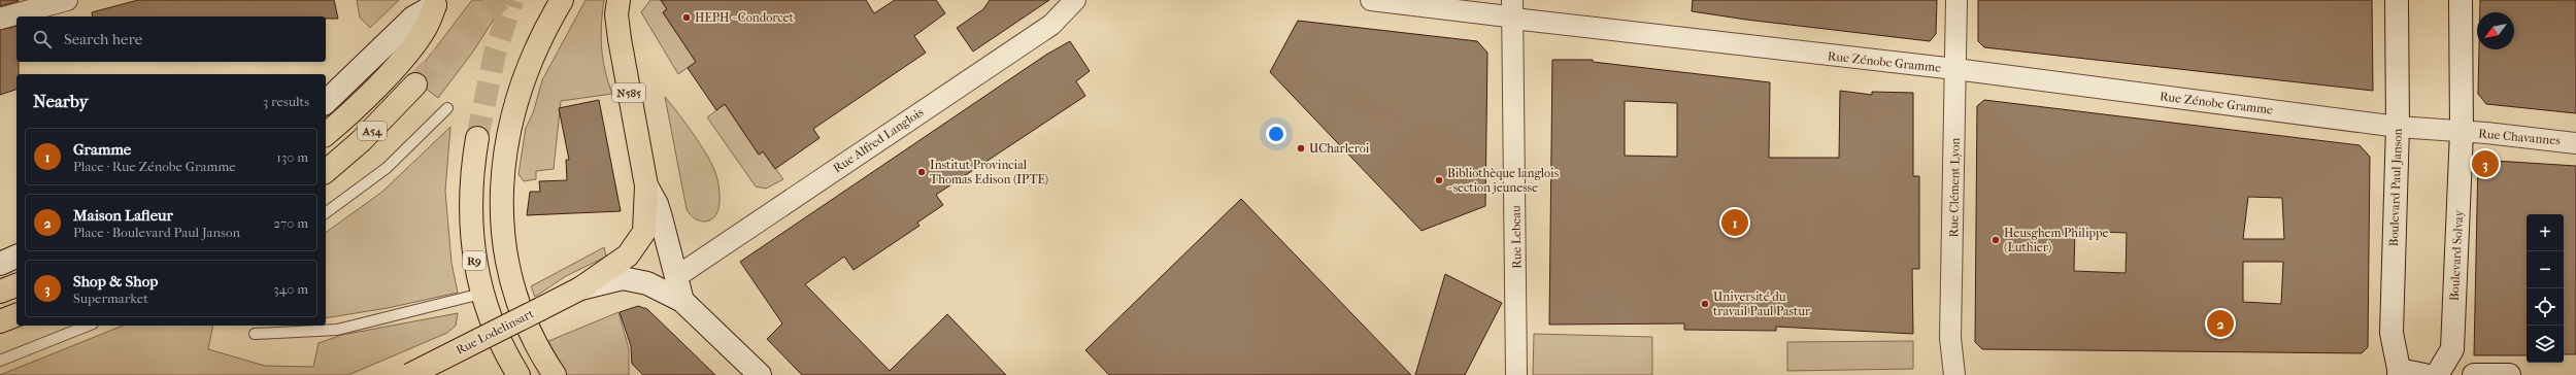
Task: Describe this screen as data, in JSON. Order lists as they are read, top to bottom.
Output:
{
  "streets": {
    "main road": [
      "N585",
      "A54",
      "R9",
      "Rue Lodelinsart"
    ],
    "street": [
      "Rue Zénobe Gramme",
      "Rue Chavannes",
      "Rue Alfred Langlois",
      "Rue Clément Lyon",
      "Boulevard Paul Janson",
      "Rue Lebeau",
      "Boulevard Solvay"
    ]
  },
  "crossings": [
    ["Rue Zénobe Gramme", "Rue Chavannes"],
    ["Rue Zénobe Gramme", "Rue Clément Lyon"],
    ["Rue Zénobe Gramme", "Boulevard Paul Janson"],
    ["Rue Zénobe Gramme", "Rue Lebeau"],
    ["Rue Zénobe Gramme", "Boulevard Solvay"],
    ["N585", "Rue Alfred Langlois"],
    ["N585", "Rue Lodelinsart"],
    ["Rue Chavannes", "Boulevard Solvay"]
  ],
  "places": [
    "HEPH - Condorcet",
    "UCharleroi",
    "Institut Provincial Thomas Edison (IPTE)",
    "Bibliothèque langlois - section jeunesse",
    "Heusghem Philippe (Luthier)",
    "Université du travail Paul Pastur"
  ],
  "north": "bottom left",
  "page": {
    "search": "Search here",
    "heading": ["Nearby", "3 results"],
    "list": [
      {
        "mark": "1",
        "name": "Gramme",
        "note": "Place · Rue Zénobe Gramme",
        "value": "130 m"
      },
      {
        "mark": "2",
        "name": "Maison Lafleur",
        "note": "Place · Boulevard Paul Janson",
        "value": "270 m"
      },
      {
        "mark": "3",
        "name": "Shop & Shop",
        "note": "Supermarket",
        "value": "340 m"
      }
    ],
    "pins": ["3", "1", "2"],
    "map_buttons": ["+", "−"]
  }
}
